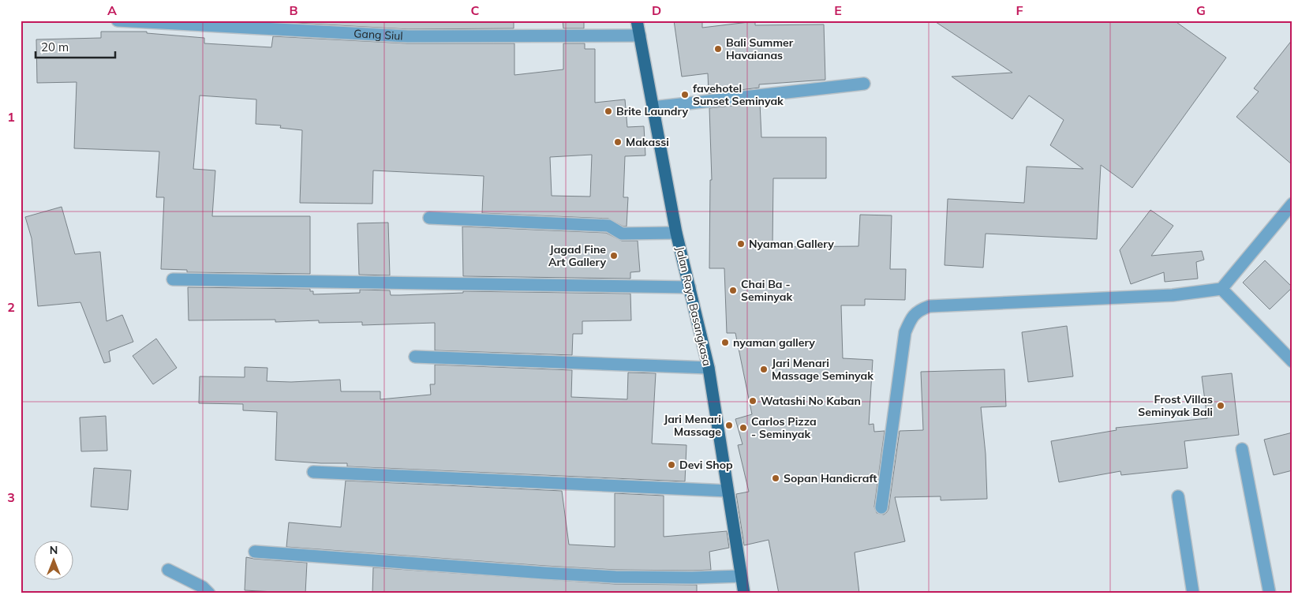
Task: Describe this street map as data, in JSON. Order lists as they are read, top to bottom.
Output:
{
  "streets": {
    "main road": ["Jalan Raya Basangkasa"],
    "street": ["Gang Siul"]
  },
  "crossings": [
    ["Gang Siul", "Jalan Raya Basangkasa"]
  ],
  "places": [
    "Bali Summer Havaianas",
    "favehotel Sunset Seminyak",
    "Brite Laundry",
    "Makassi",
    "Nyaman Gallery",
    "Jagad Fine Art Gallery",
    "Chai Ba - Seminyak",
    "nyaman gallery",
    "Jari Menari Massage Seminyak",
    "Watashi No Kaban",
    "Frost Villas Seminyak Bali",
    "Jari Menari Massage",
    "Carlos Pizza - Seminyak",
    "Devi Shop",
    "Sopan Handicraft"
  ],
  "scale_bar": "20 m",
  "north": "top",
  "grid": {
    "columns": [
      "A",
      "B",
      "C",
      "D",
      "E",
      "F",
      "G"
    ],
    "rows": ["1", "2", "3"]
  }
}
